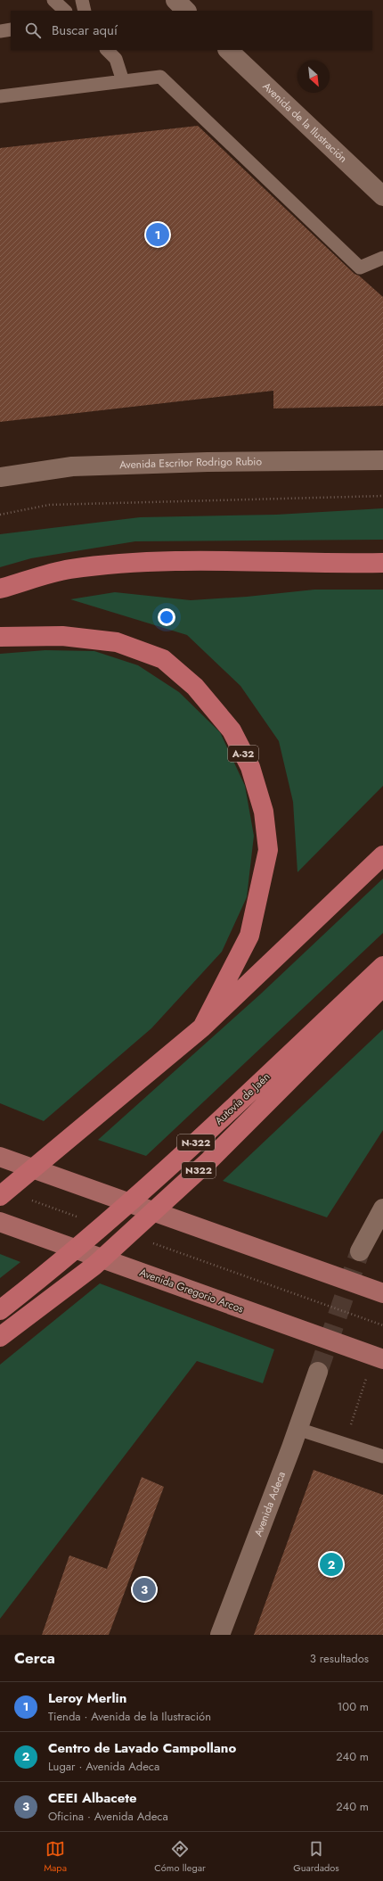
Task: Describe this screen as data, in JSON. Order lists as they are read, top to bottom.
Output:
{
  "streets": {
    "highway": [
      "A-32",
      "Autovía de Jaén",
      "N-322",
      "N322"
    ],
    "main road": ["Avenida Gregorio Arcos"],
    "street": ["Avenida de la Ilustración", "Avenida Escritor Rodrigo Rubio", "Avenida Adeca"]
  },
  "north": "bottom right",
  "page": {
    "search": "Buscar aquí",
    "pins": ["1", "2", "3"],
    "heading": ["Cerca", "3 resultados"],
    "list": [
      {
        "mark": "1",
        "name": "Leroy Merlin",
        "note": "Tienda · Avenida de la Ilustración",
        "value": "100 m"
      },
      {
        "mark": "2",
        "name": "Centro de Lavado Campollano",
        "note": "Lugar · Avenida Adeca",
        "value": "240 m"
      },
      {
        "mark": "3",
        "name": "CEEI Albacete",
        "note": "Oficina · Avenida Adeca",
        "value": "240 m"
      }
    ],
    "nav": ["Mapa", "Cómo llegar", "Guardados"]
  }
}
